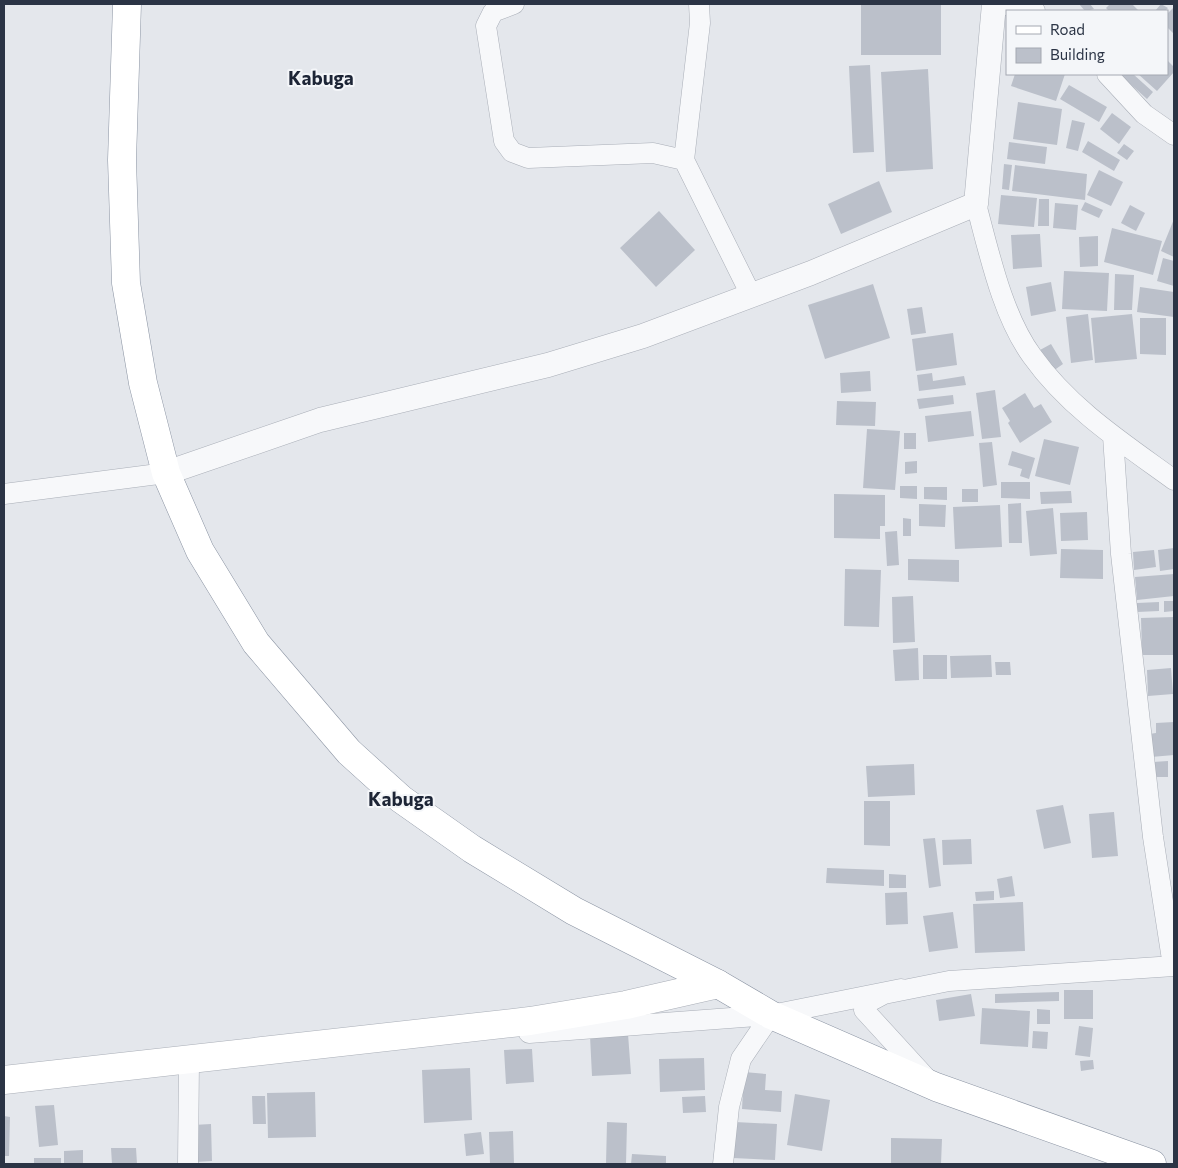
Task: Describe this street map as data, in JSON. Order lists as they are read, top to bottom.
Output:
{
  "districts": ["Kabuga", "Kabuga"],
  "legend": ["Road", "Building"]
}
